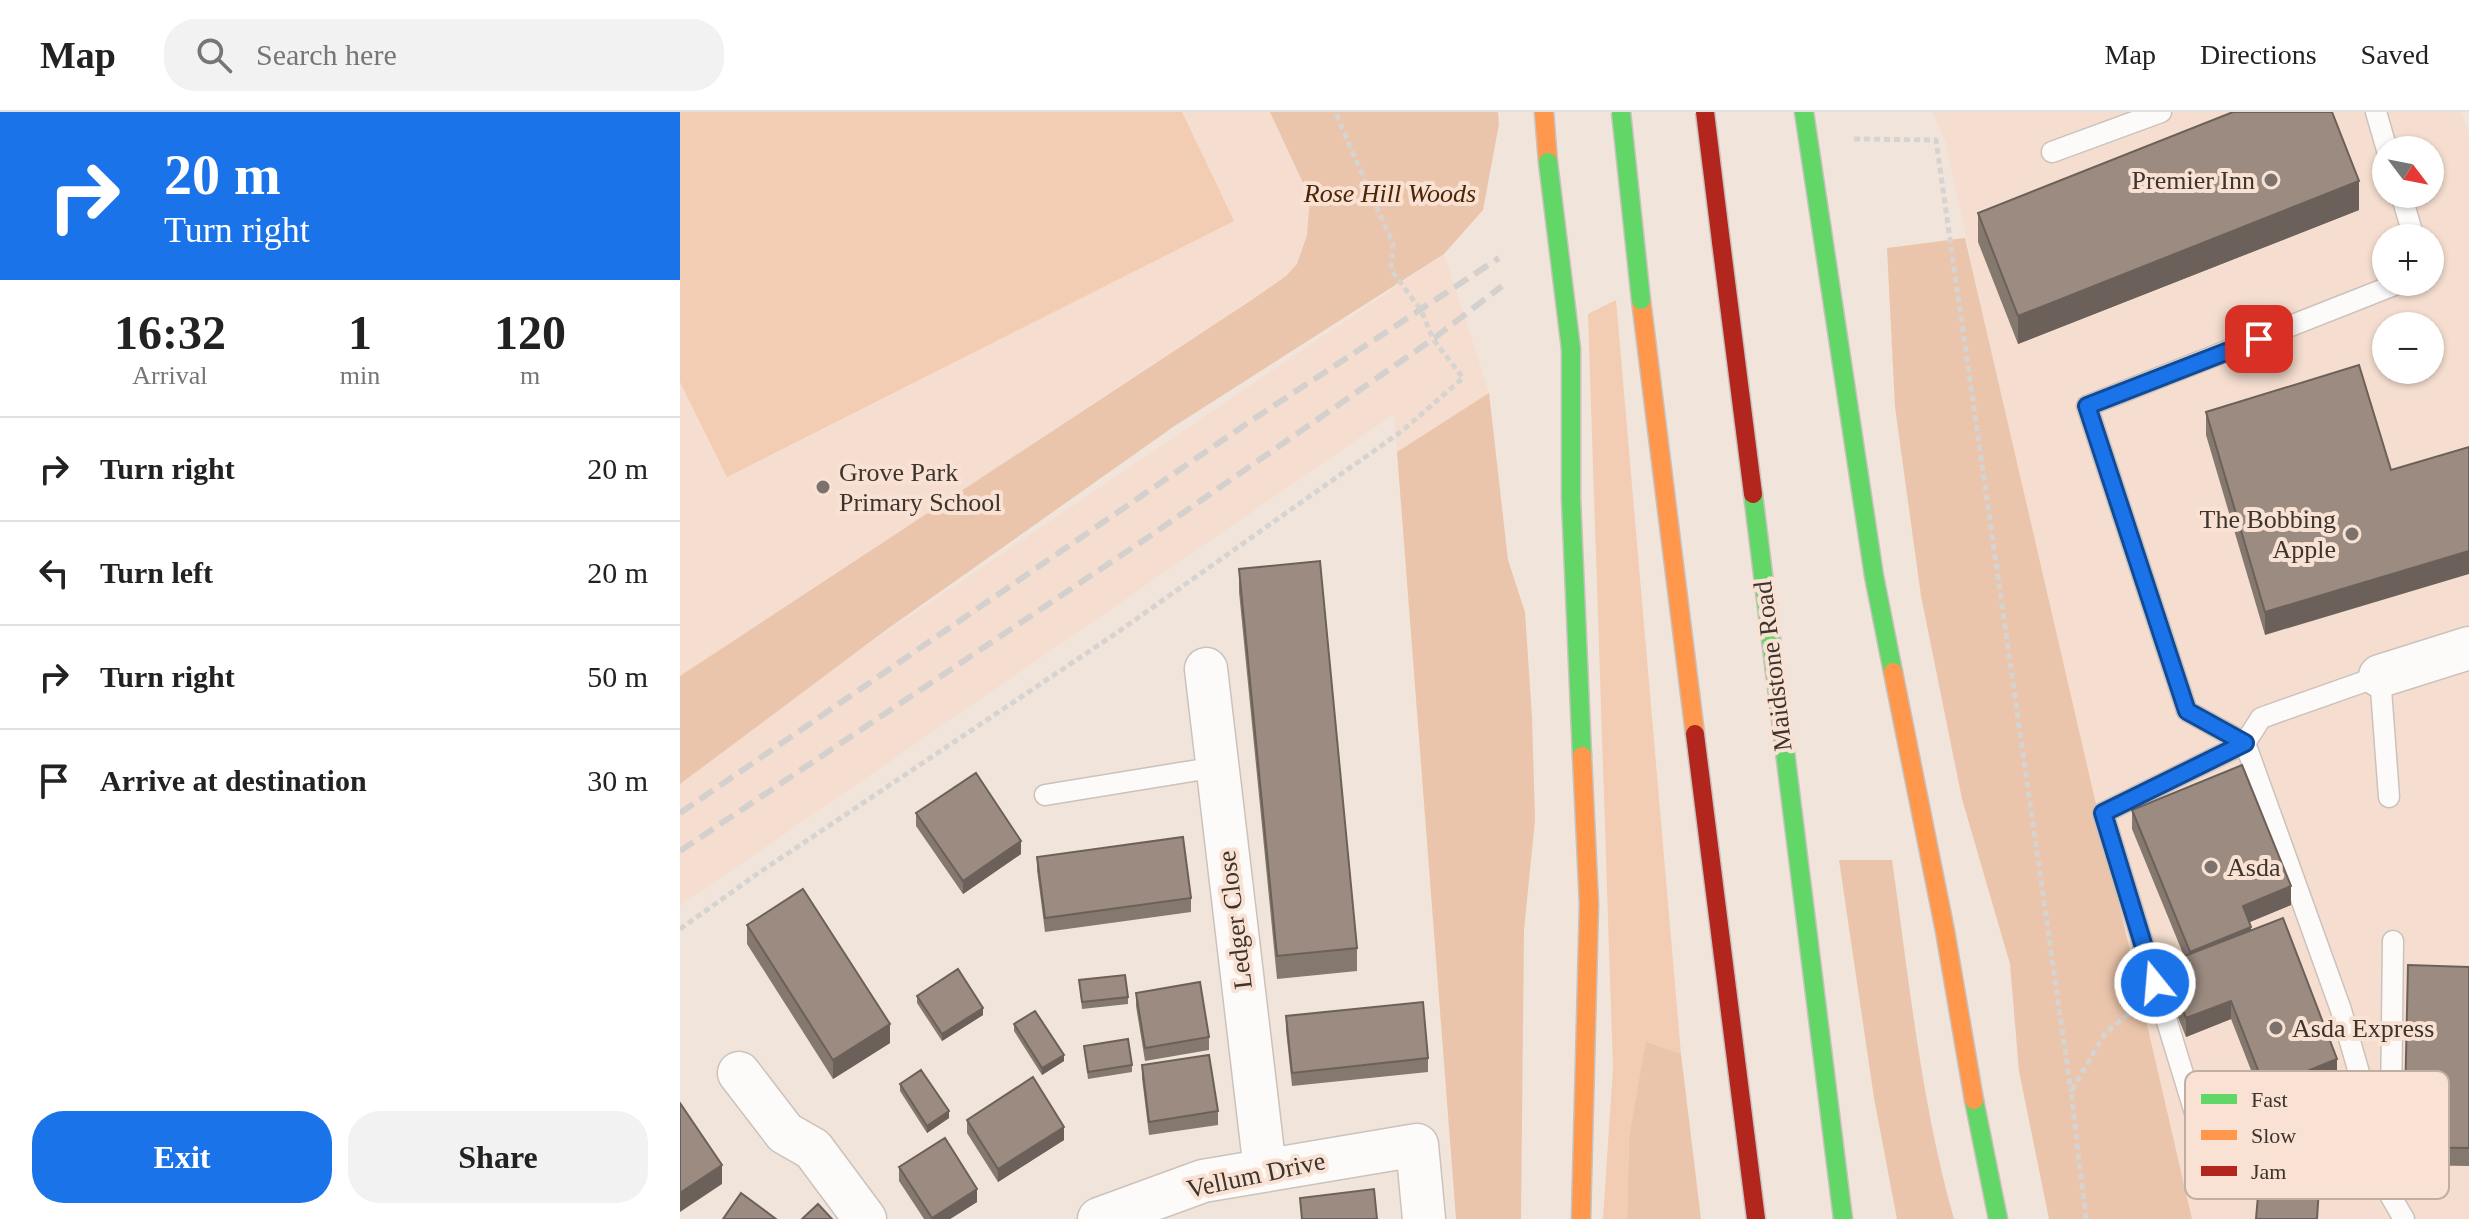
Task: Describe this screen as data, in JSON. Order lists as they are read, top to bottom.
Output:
{
  "streets": {
    "highway": ["Maidstone Road"],
    "street": ["Ledger Close", "Vellum Drive"]
  },
  "crossings": [
    ["Ledger Close", "Vellum Drive"]
  ],
  "parks": ["Rose Hill Woods"],
  "places": [
    "Premier Inn",
    "Grove Park Primary School",
    "The Bobbing Apple",
    "Asda",
    "Asda Express"
  ],
  "legend": ["Fast", "Slow", "Jam"],
  "north": "bottom right",
  "page": {
    "header": "Map",
    "search": "Search here",
    "nav": ["Map", "Directions", "Saved"],
    "turn": ["20 m", "Turn right"],
    "map_buttons": ["+", "−"],
    "eta": [
      "16:32",
      "Arrival",
      "1",
      "min",
      "120",
      "m"
    ],
    "list": [
      {
        "name": "Turn right",
        "value": "20 m"
      },
      {
        "name": "Turn left",
        "value": "20 m"
      },
      {
        "name": "Turn right",
        "value": "50 m"
      },
      {
        "name": "Arrive at destination",
        "value": "30 m"
      }
    ],
    "buttons": ["Exit", "Share"]
  }
}
